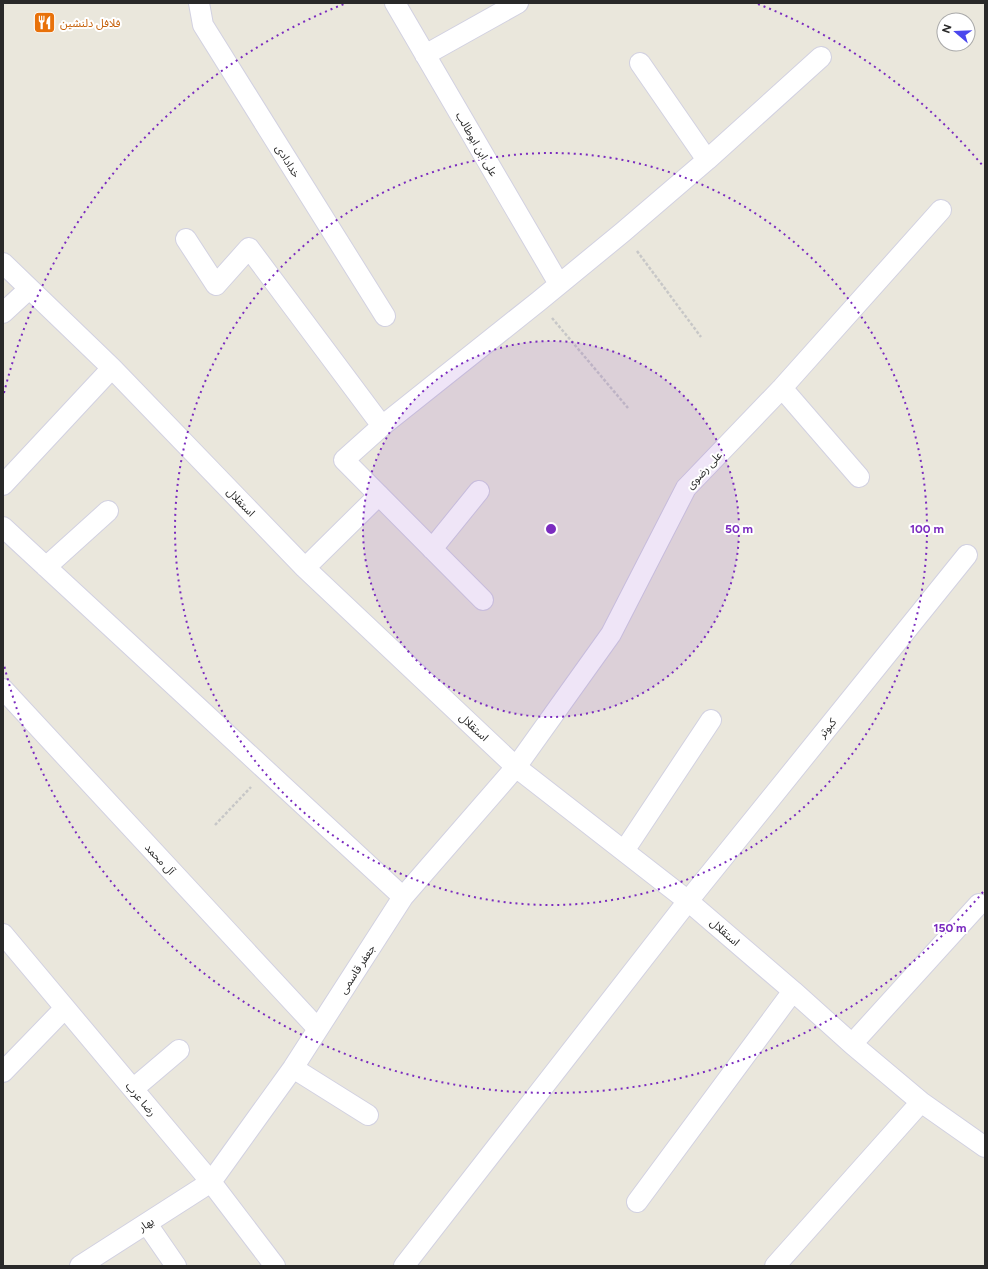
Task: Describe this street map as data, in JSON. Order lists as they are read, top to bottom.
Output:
{
  "streets": {
    "street": [
      "علی ابن ابوطالب",
      "خدادادی",
      "علی رضوی",
      "استقلال",
      "کبوتر",
      "آل محمد",
      "جعفر قاسمی",
      "رضا عرب",
      "بهار"
    ]
  },
  "crossings": [
    ["علی رضوی", "استقلال"],
    ["علی رضوی", "جعفر قاسمی"],
    ["استقلال", "کبوتر"],
    ["استقلال", "جعفر قاسمی"],
    ["آل محمد", "جعفر قاسمی"],
    ["جعفر قاسمی", "رضا عرب"],
    ["جعفر قاسمی", "بهار"],
    ["رضا عرب", "بهار"]
  ],
  "places": {
    "restaurant": ["فلافل دلنشین"]
  },
  "north": "left",
  "rings": ["50 m", "100 m", "150 m"]
}
